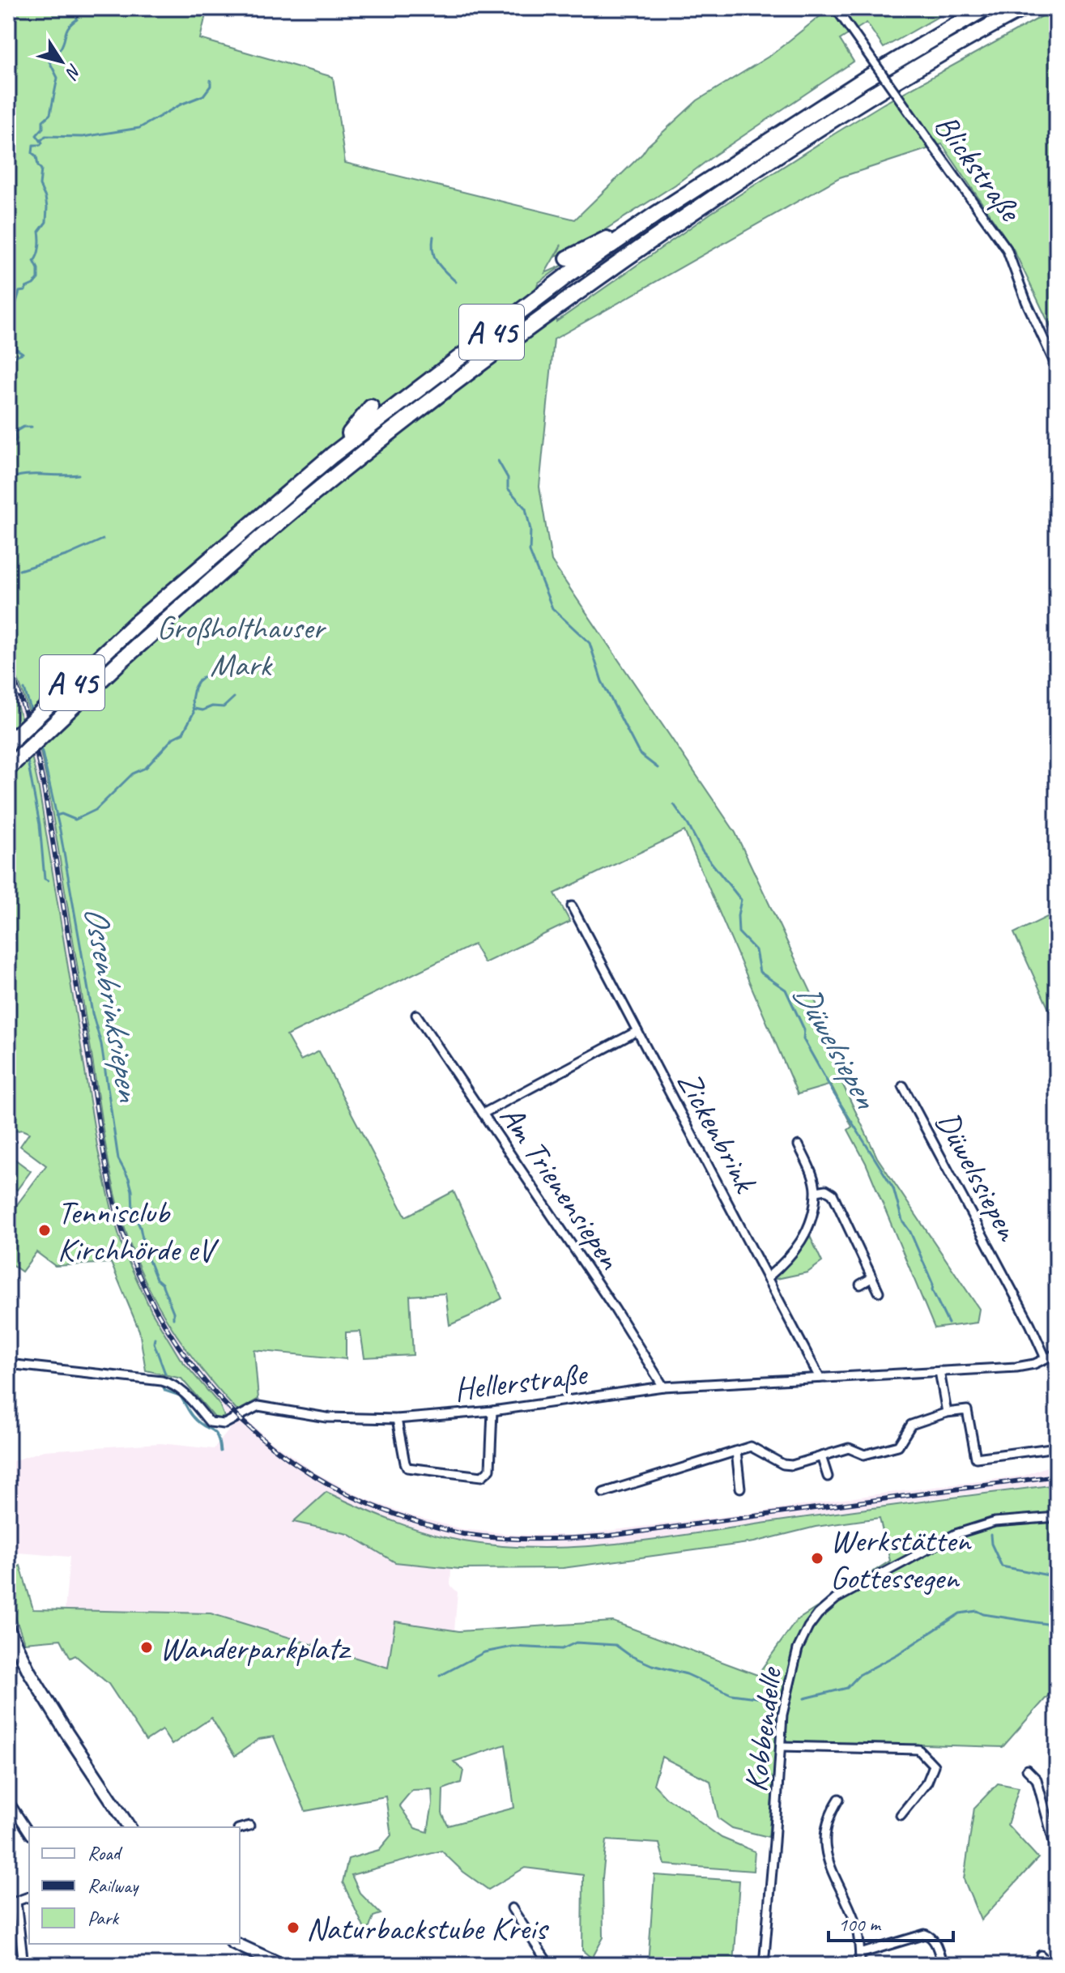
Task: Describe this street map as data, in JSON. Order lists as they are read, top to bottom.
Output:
{
  "streets": {
    "highway": ["A 45"],
    "street": [
      "Blickstraße",
      "Zickenbrink",
      "Düwelssiepen",
      "Am Trienensiepen",
      "Hellerstraße",
      "Kobbendelle"
    ]
  },
  "crossings": [
    ["Zickenbrink", "Hellerstraße"],
    ["Düwelssiepen", "Hellerstraße"],
    ["Am Trienensiepen", "Hellerstraße"]
  ],
  "water": ["Ossenbrinksiepen", "Düwelsiepen"],
  "parks": ["Großholthauser Mark"],
  "places": [
    "Tennisclub Kirchhörde eV",
    "Werkstätten Gottessegen",
    "Wanderparkplatz",
    "Naturbackstube Kreis"
  ],
  "legend": ["Road", "Railway", "Park"],
  "scale_bar": "100 m",
  "north": "bottom right"
}
